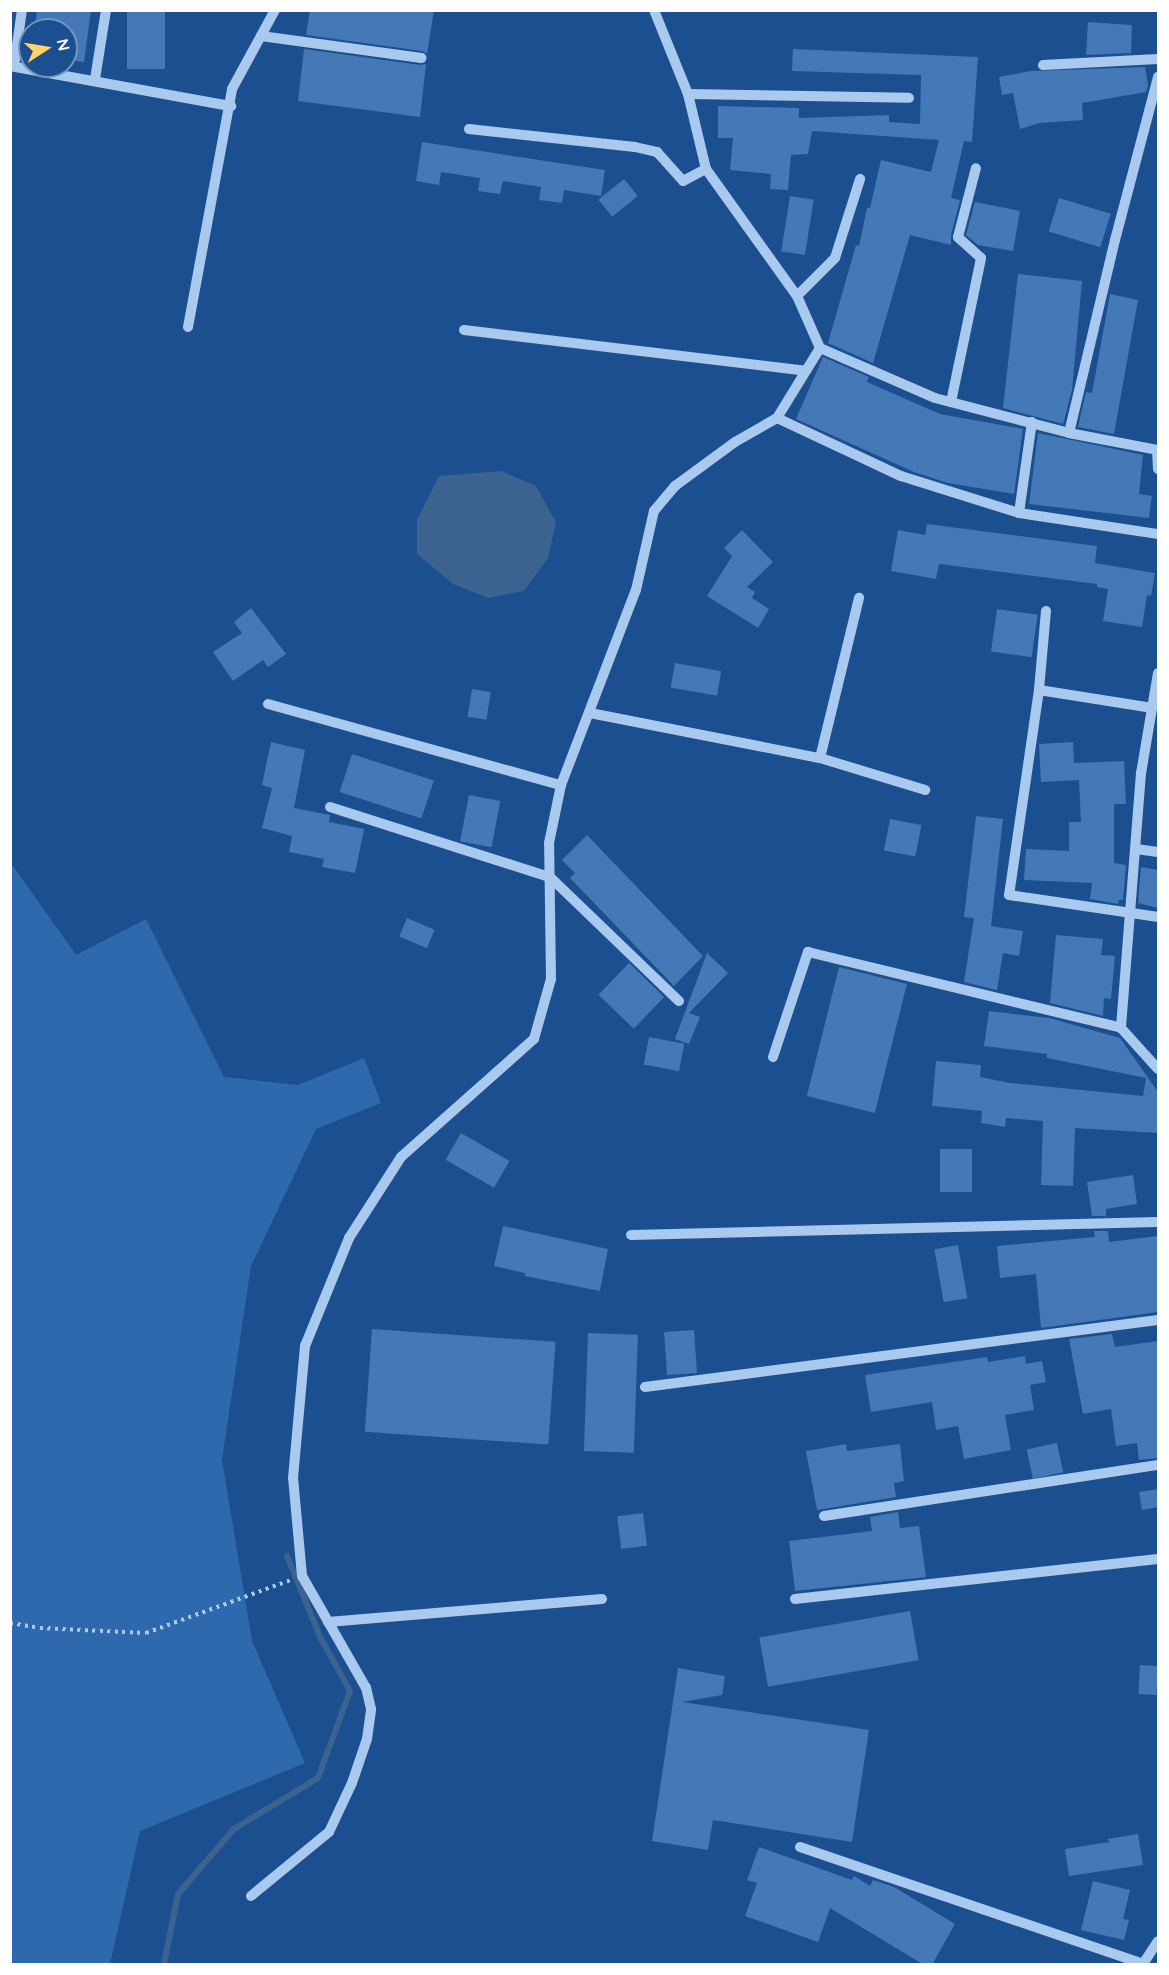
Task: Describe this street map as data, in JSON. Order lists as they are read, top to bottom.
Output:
{
  "north": "right"
}
